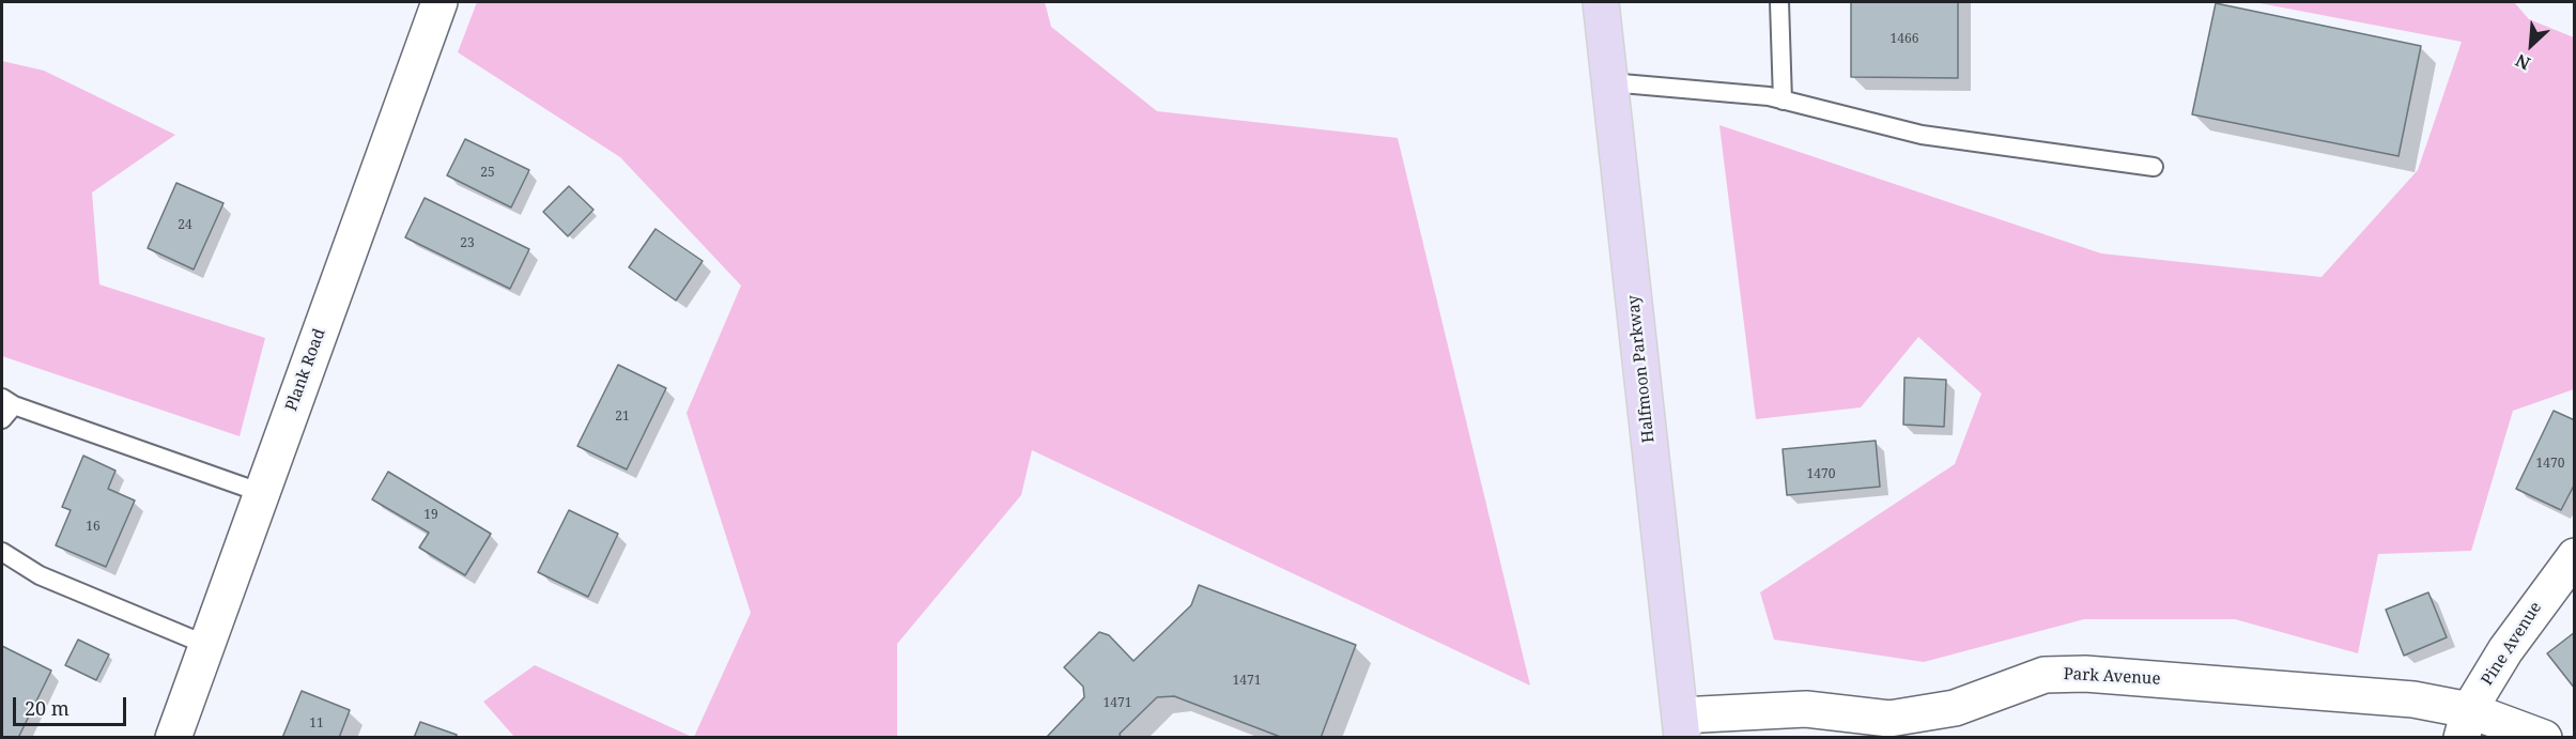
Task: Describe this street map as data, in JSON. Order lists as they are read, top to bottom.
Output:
{
  "streets": {
    "main road": ["Halfmoon Parkway"],
    "street": ["Plank Road", "Pine Avenue", "Park Avenue"]
  },
  "crossings": [
    ["Halfmoon Parkway", "Park Avenue"],
    ["Pine Avenue", "Park Avenue"]
  ],
  "house_numbers": [
    "1466",
    "25",
    "24",
    "23",
    "21",
    "1470",
    "1470",
    "19",
    "16",
    "1471",
    "1471",
    "11"
  ],
  "scale_bar": "20 m",
  "north": "bottom left"
}
